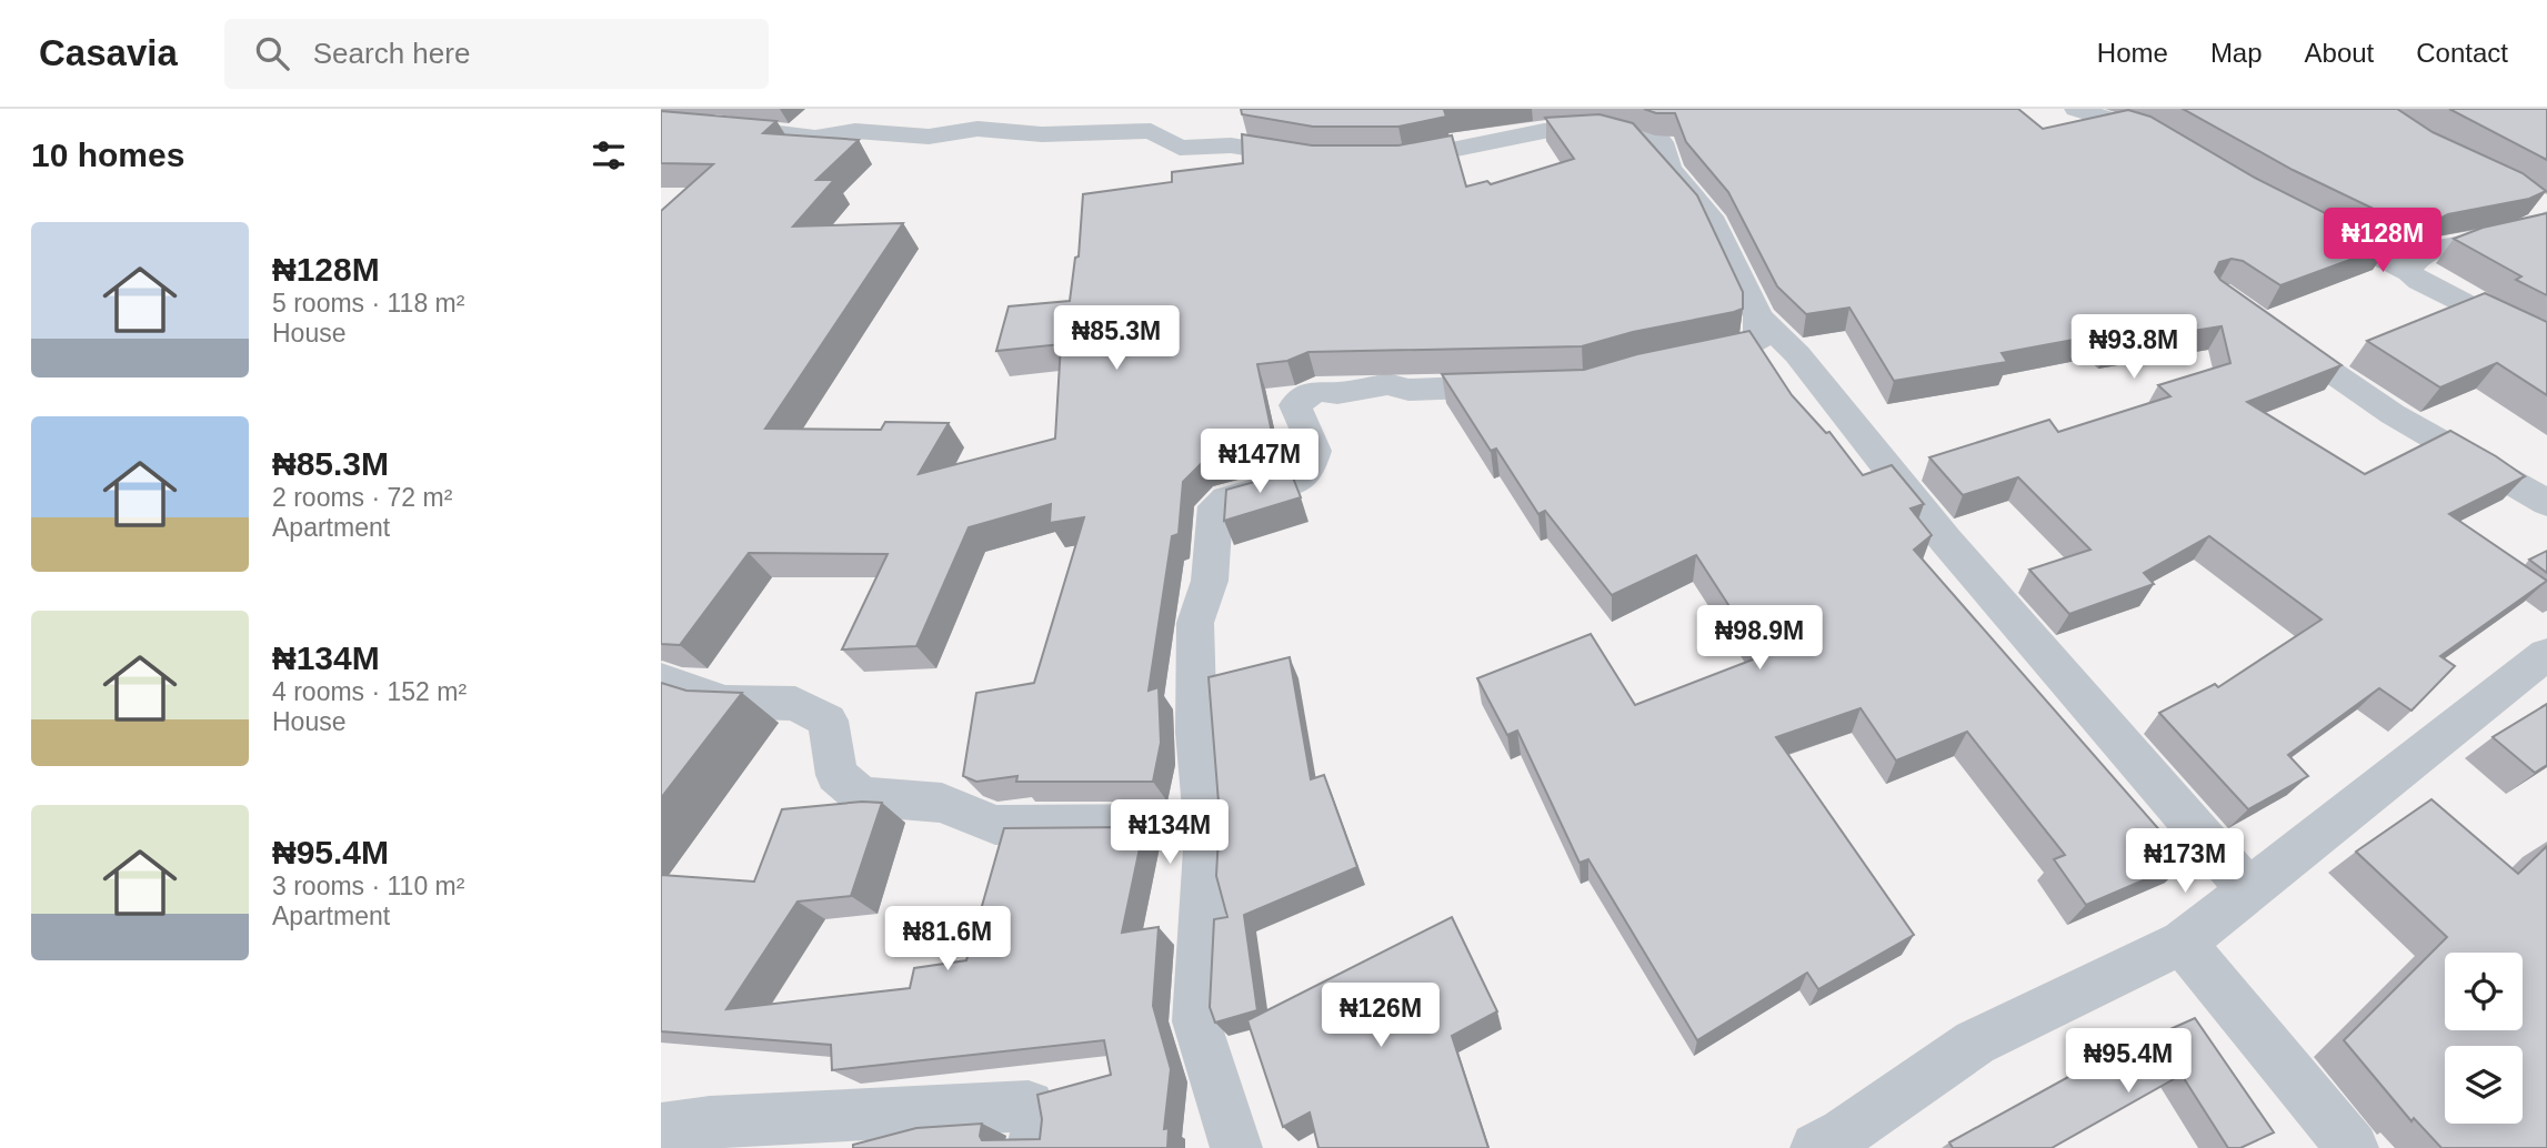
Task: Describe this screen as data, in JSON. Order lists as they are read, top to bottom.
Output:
{
  "page": {
    "header": "Casavia",
    "search": "Search here",
    "nav": [
      "Home",
      "Map",
      "About",
      "Contact"
    ],
    "heading": "10 homes",
    "list": [
      {
        "name": "₦128M",
        "note": "5 rooms · 118 m² · House"
      },
      {
        "name": "₦85.3M",
        "note": "2 rooms · 72 m² · Apartment"
      },
      {
        "name": "₦134M",
        "note": "4 rooms · 152 m² · House"
      },
      {
        "name": "₦95.4M",
        "note": "3 rooms · 110 m² · Apartment"
      }
    ],
    "price": [
      "₦128M",
      "₦85.3M",
      "₦93.8M",
      "₦147M",
      "₦98.9M",
      "₦134M",
      "₦173M",
      "₦81.6M",
      "₦126M",
      "₦95.4M"
    ]
  }
}
